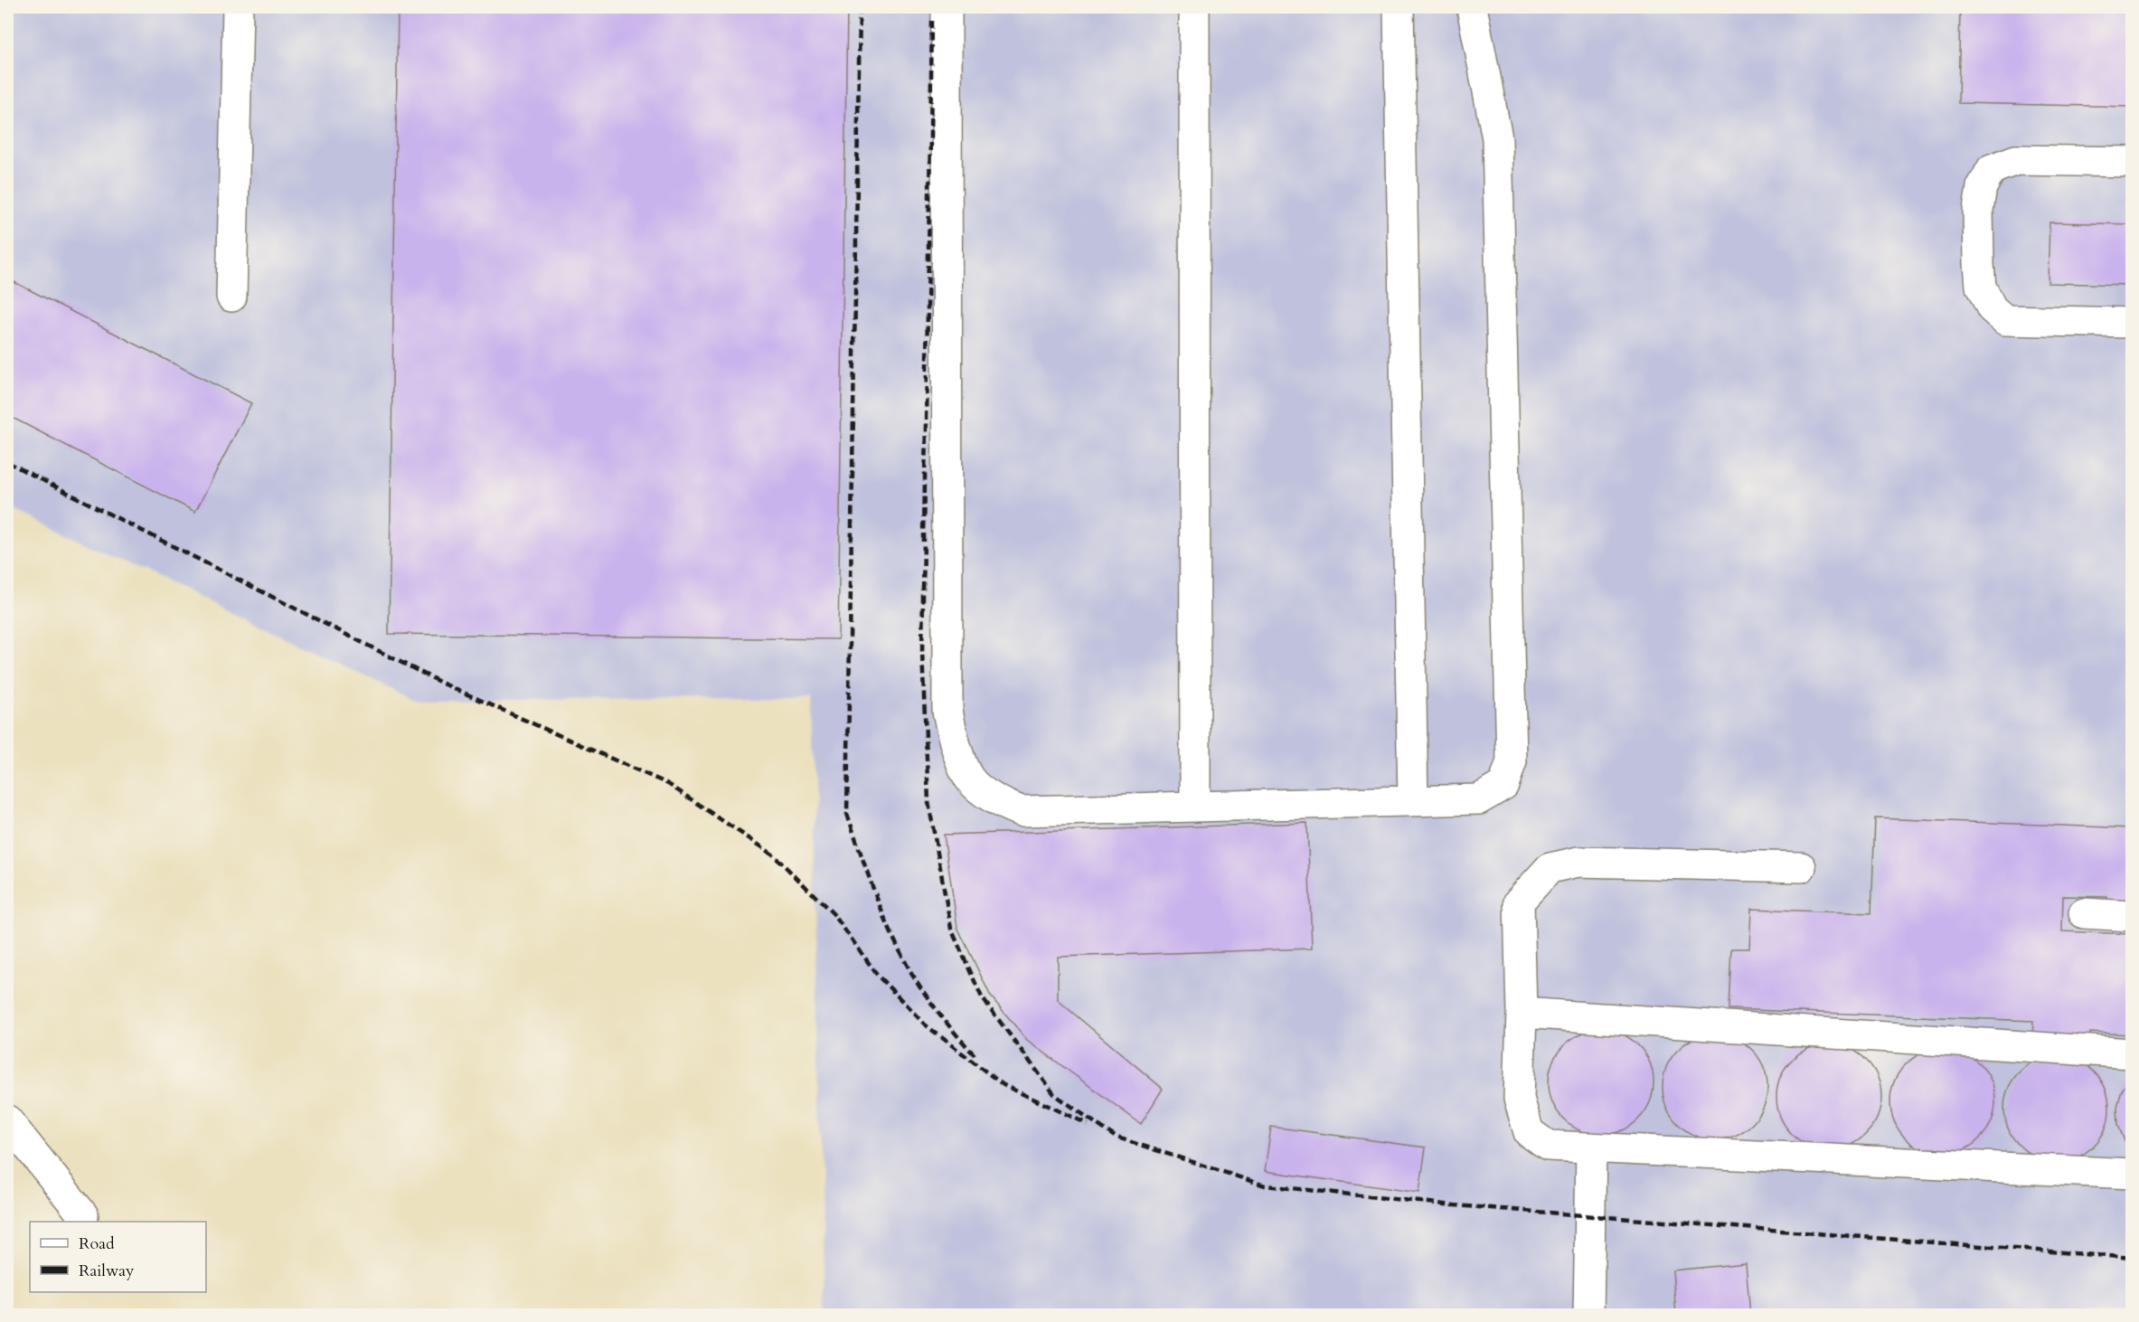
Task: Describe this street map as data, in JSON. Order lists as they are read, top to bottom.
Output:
{
  "legend": ["Road", "Railway"]
}
